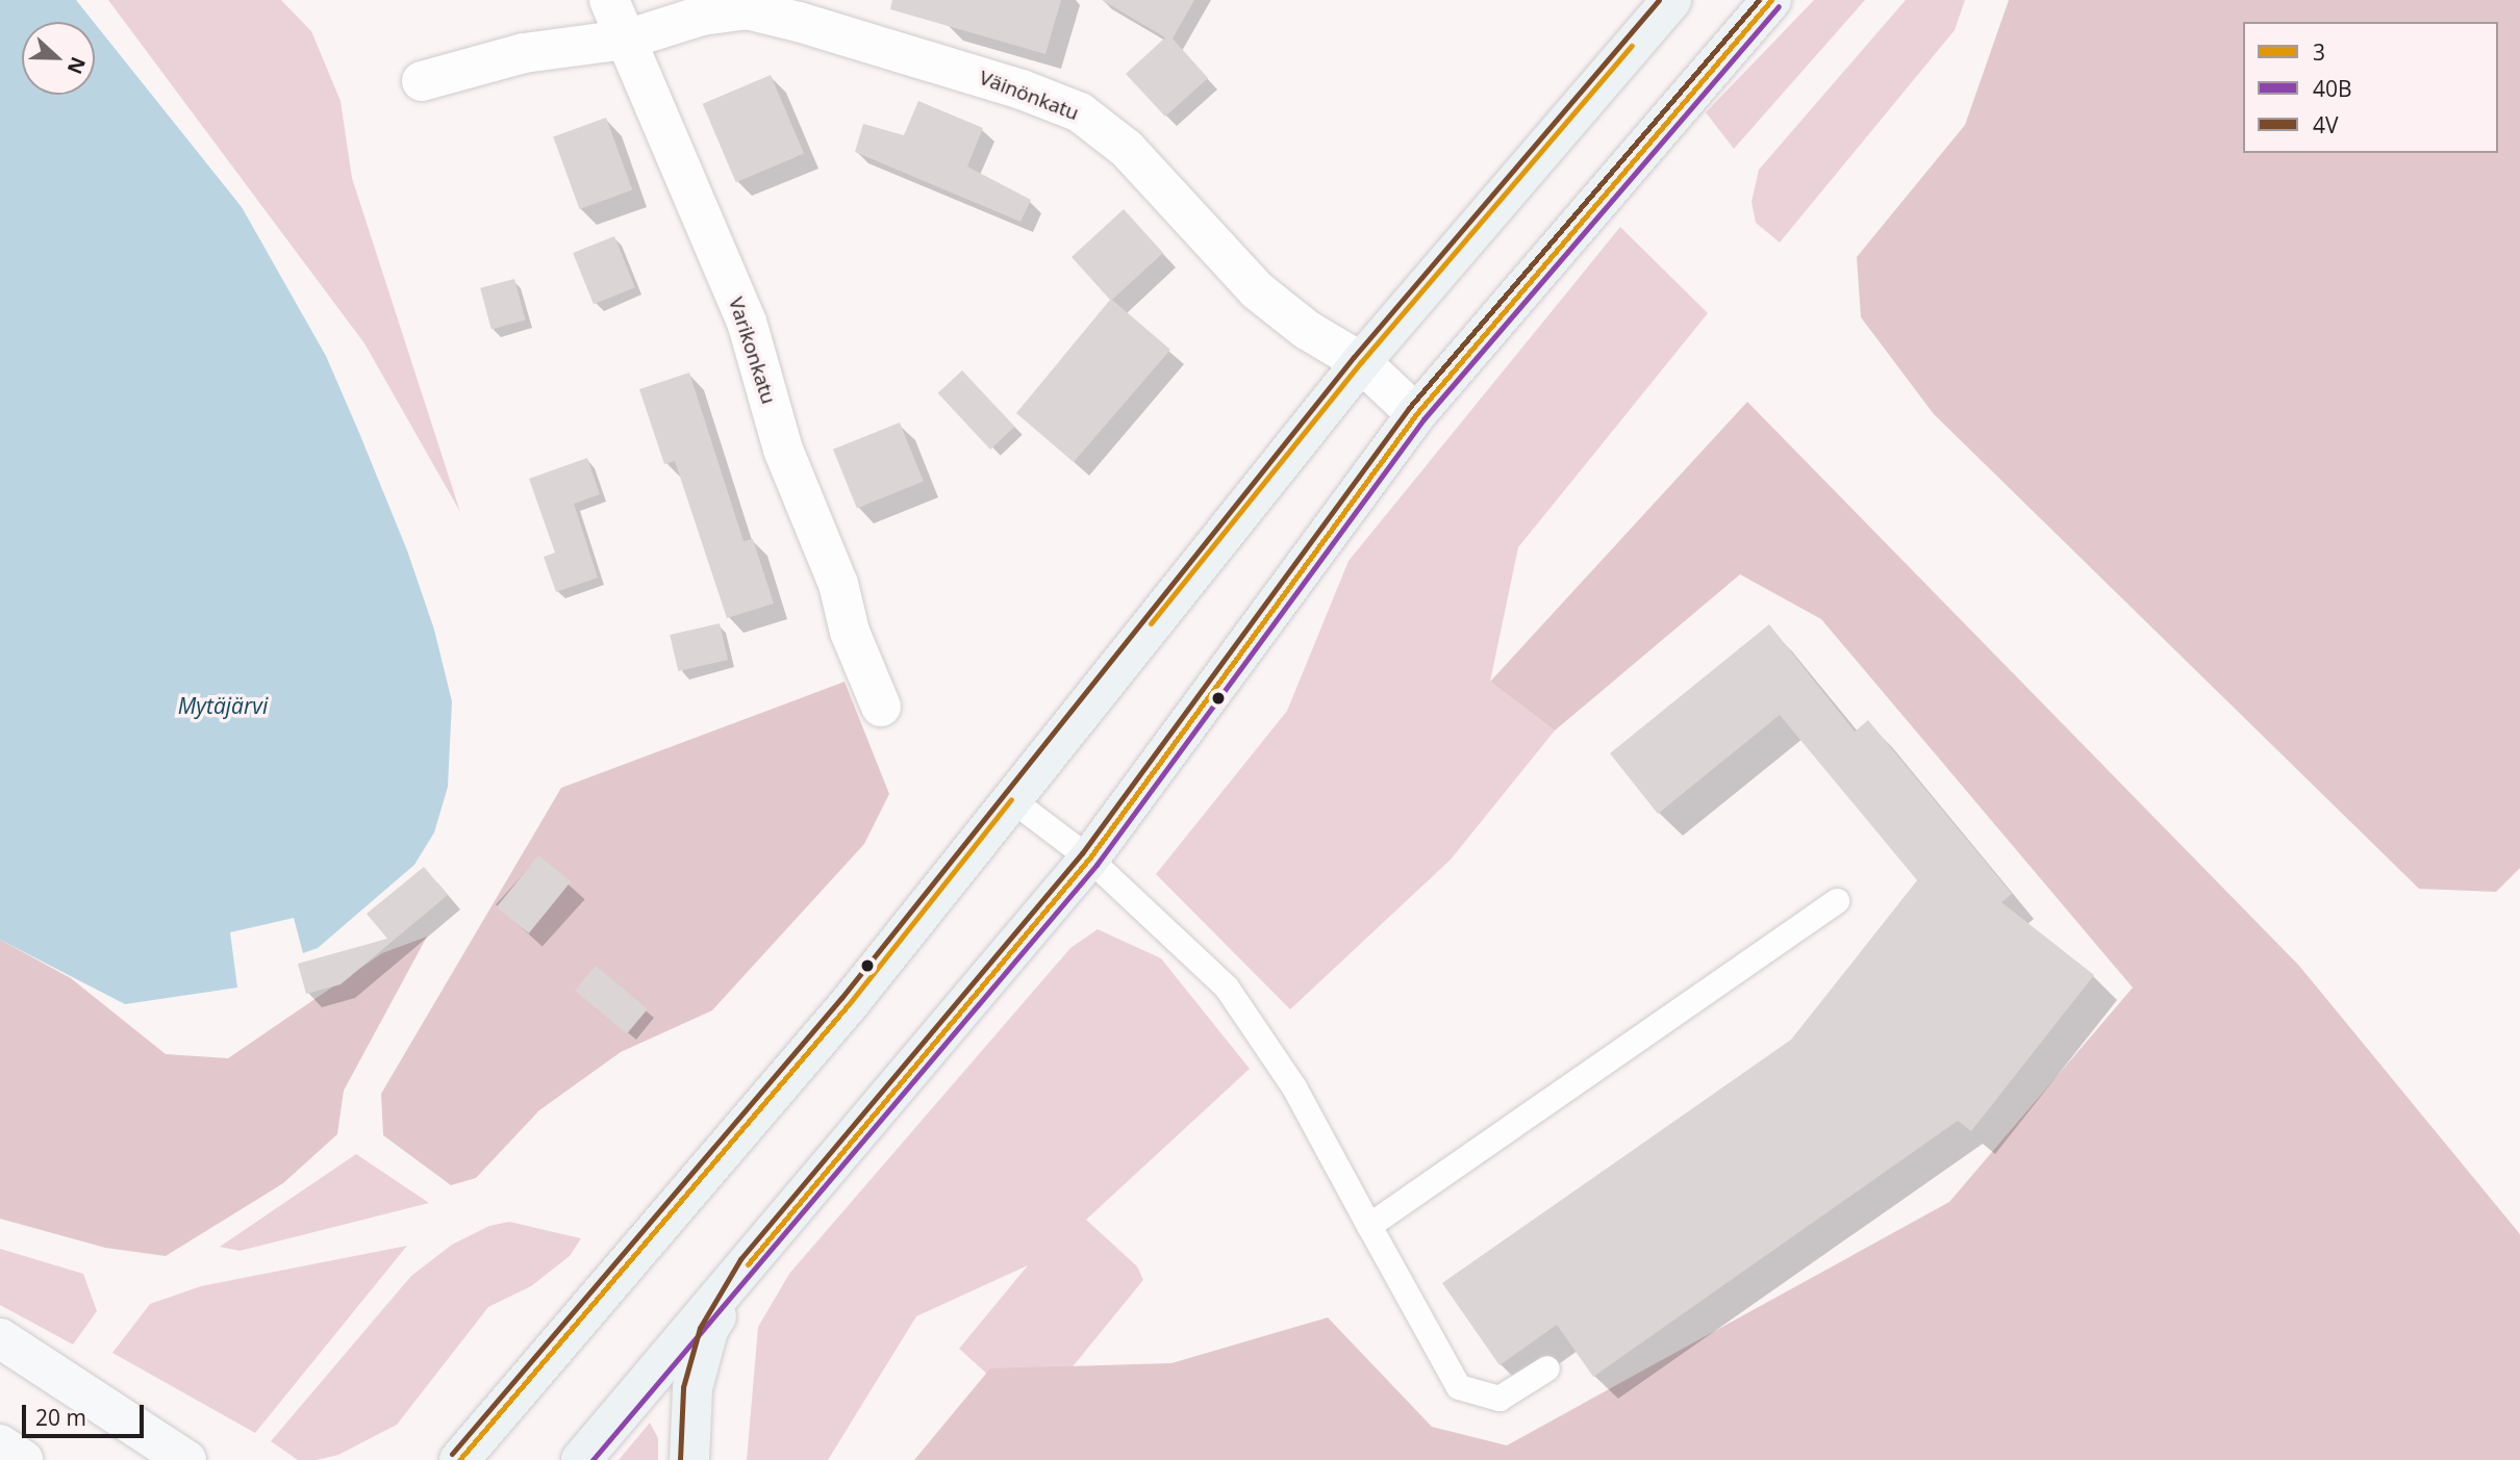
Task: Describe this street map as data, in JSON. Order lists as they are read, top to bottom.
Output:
{
  "streets": {
    "street": ["Väinönkatu", "Varikonkatu"]
  },
  "crossings": [
    ["Väinönkatu", "Varikonkatu"]
  ],
  "water": ["Mytäjärvi"],
  "lines": ["transit line 3", "transit line 4V", "transit line 40B"],
  "legend": ["3", "40B", "4V"],
  "scale_bar": "20 m",
  "north": "right"
}
